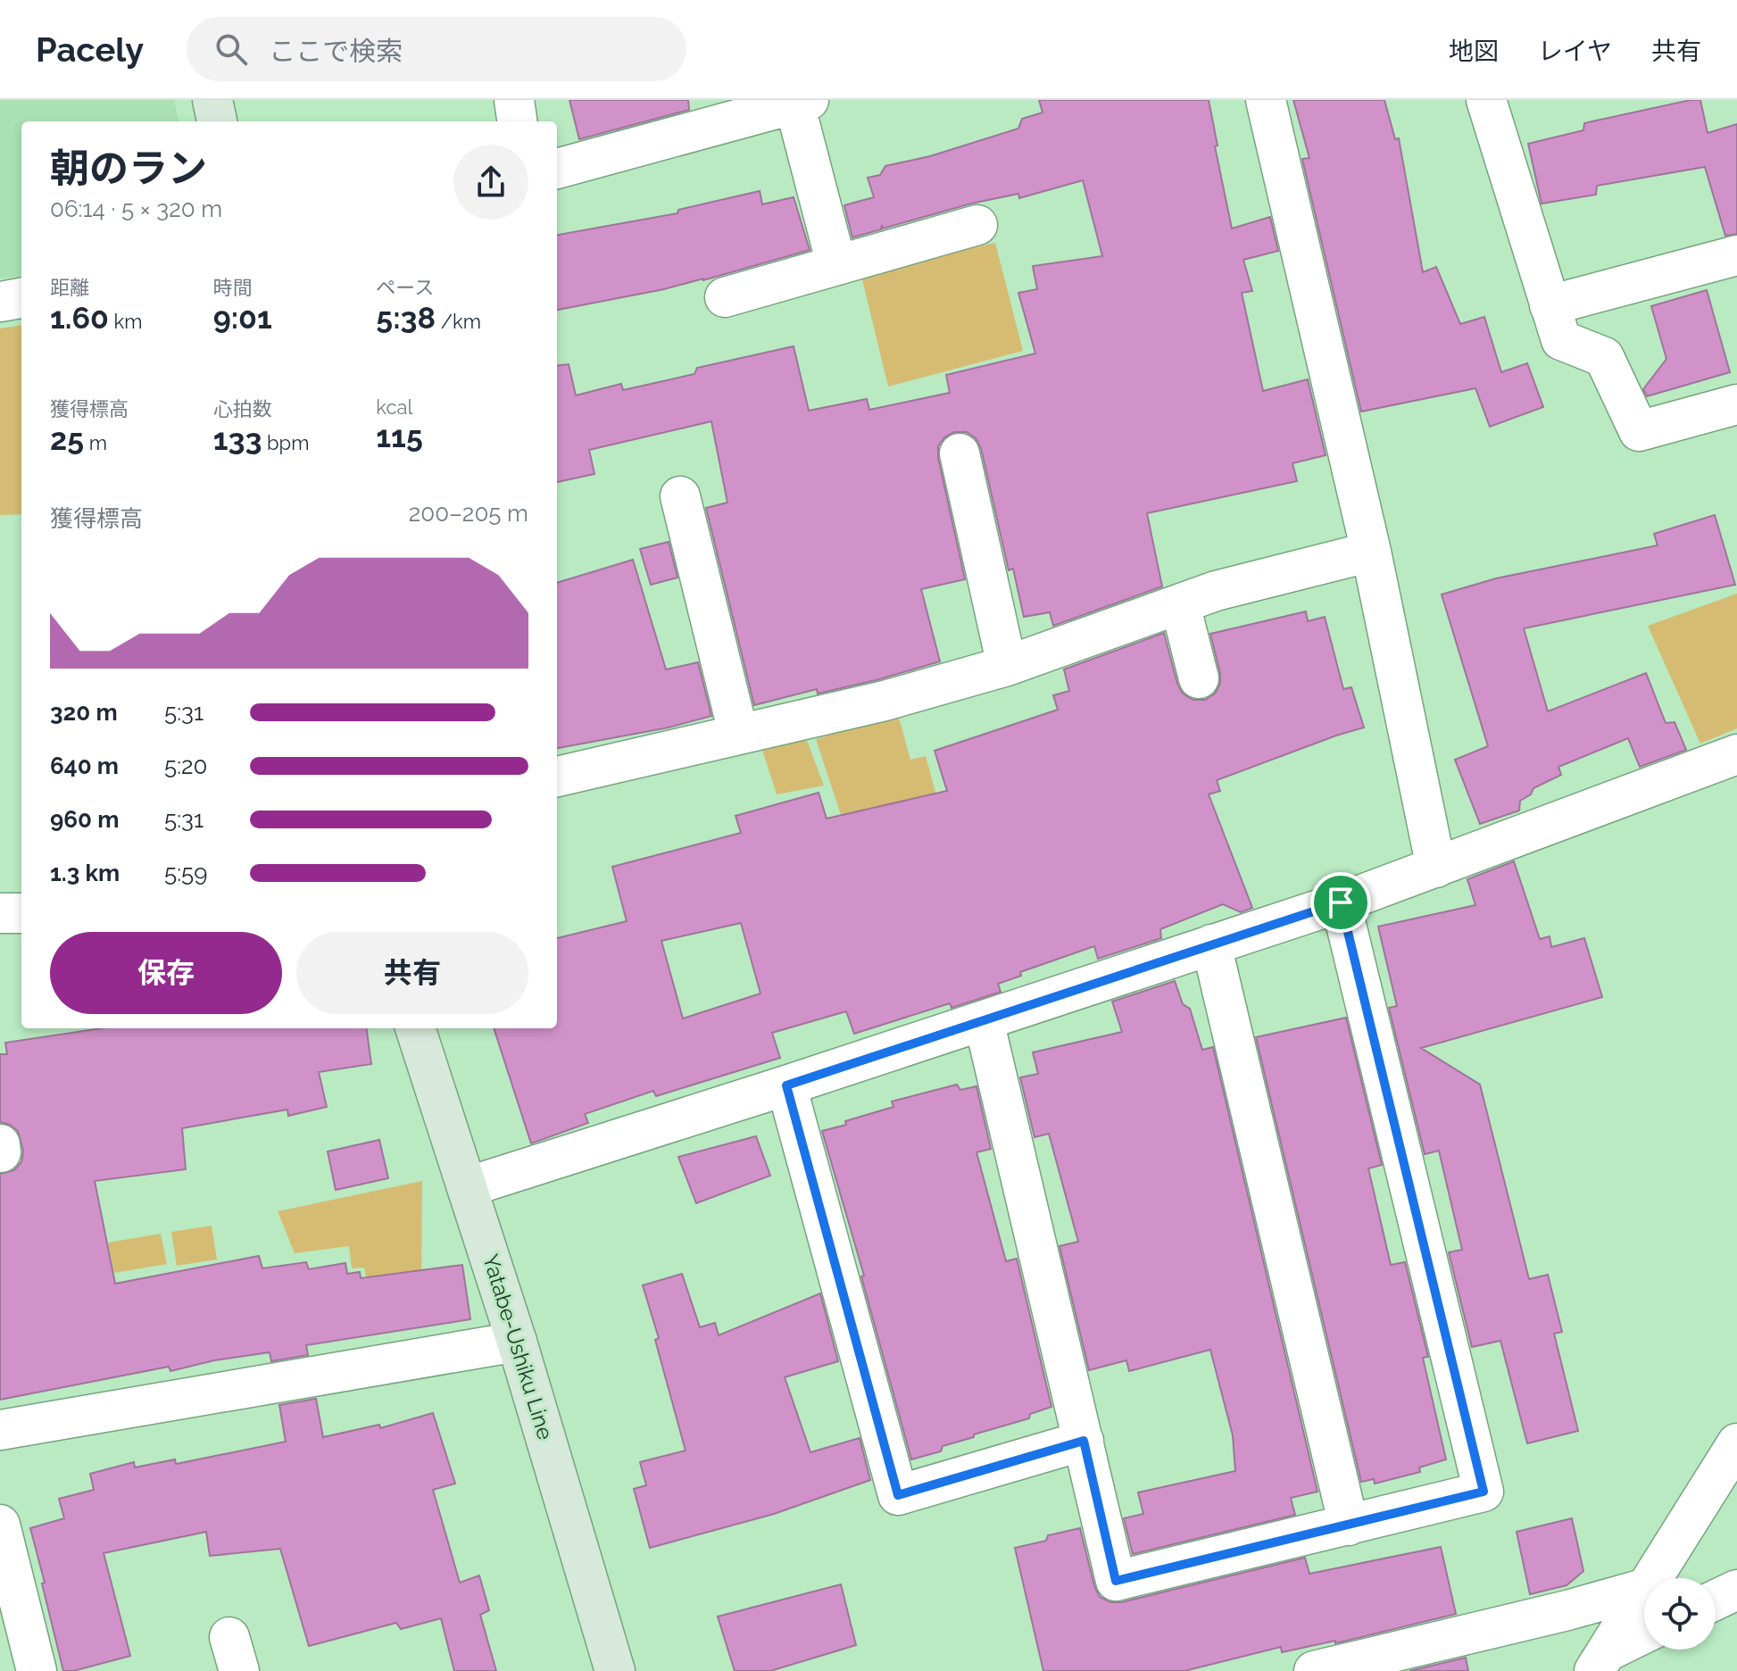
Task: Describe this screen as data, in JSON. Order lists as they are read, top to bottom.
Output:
{
  "streets": {
    "main road": ["Yatabe-Ushiku Line"]
  },
  "page": {
    "header": "Pacely",
    "search": "ここで検索",
    "nav": ["地図", "レイヤ", "共有"],
    "heading": ["朝のラン", "06:14 · 5 × 320 m"],
    "stats": [
      ["距離", "1.60 km"],
      ["時間", "9:01"],
      ["ペース", "5:38 /km"],
      ["獲得標高", "25 m"],
      ["心拍数", "133 bpm"],
      ["kcal", "115"]
    ],
    "chart": ["獲得標高", "200–205 m"],
    "list": [
      {
        "name": "320 m",
        "note": "5:31"
      },
      {
        "name": "640 m",
        "note": "5:20"
      },
      {
        "name": "960 m",
        "note": "5:31"
      },
      {
        "name": "1.3 km",
        "note": "5:59"
      }
    ],
    "buttons": ["保存", "共有"]
  }
}
